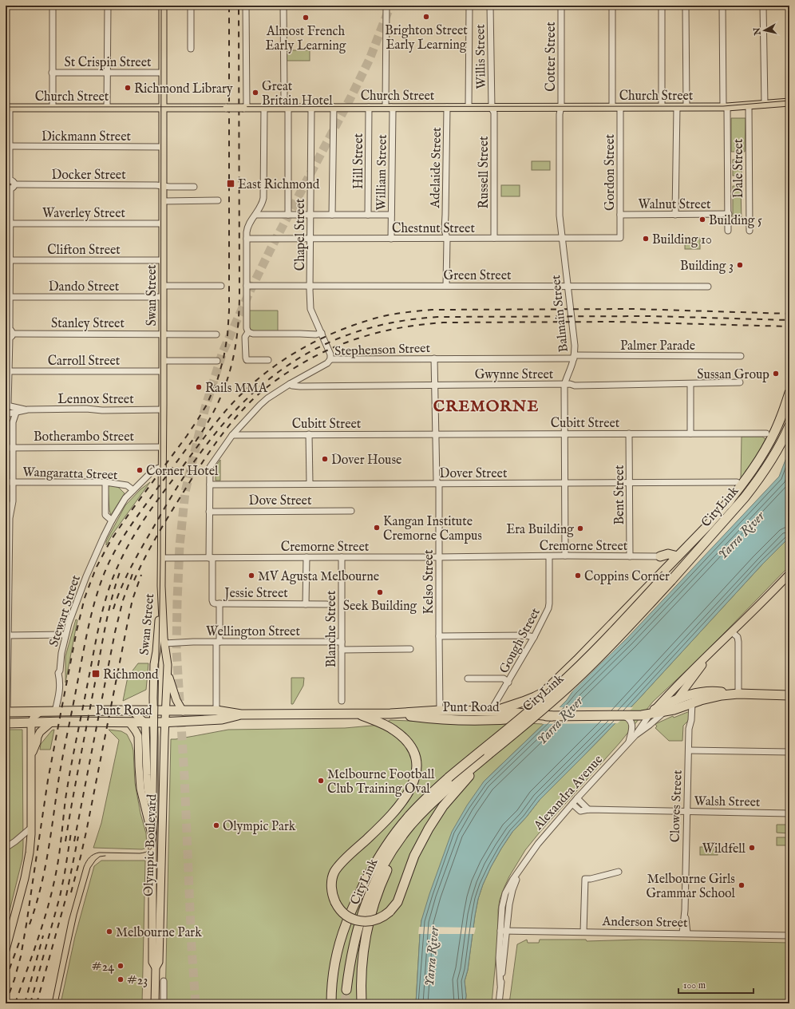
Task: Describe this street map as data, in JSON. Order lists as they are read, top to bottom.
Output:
{
  "streets": {
    "highway": ["CityLink", "Punt Road", "Alexandra Avenue"],
    "main road": ["Church Street", "Swan Street", "Olympic Boulevard"],
    "street": [
      "Willis Street",
      "Cotter Street",
      "St Crispin Street",
      "Dickmann Street",
      "Hill Street",
      "Adelaide Street",
      "Dale Street",
      "William Street",
      "Russell Street",
      "Gordon Street",
      "Docker Street",
      "Walnut Street",
      "Waverley Street",
      "Chestnut Street",
      "Chapel Street",
      "Clifton Street",
      "Green Street",
      "Dando Street",
      "Balmain Street",
      "Stanley Street",
      "Palmer Parade",
      "Stephenson Street",
      "Carroll Street",
      "Gwynne Street",
      "Lennox Street",
      "Cubitt Street",
      "Botherambo Street",
      "Wangaratta Street",
      "Dover Street",
      "Bent Street",
      "Dove Street",
      "Cremorne Street",
      "Kelso Street",
      "Jessie Street",
      "Stewart Street",
      "Blanche Street",
      "Wellington Street",
      "Gough Street",
      "Walsh Street",
      "Clowes Street",
      "Anderson Street"
    ]
  },
  "crossings": [
    ["Willis Street", "Church Street"],
    ["Willis Street", "Russell Street"],
    ["Cotter Street", "Church Street"],
    ["Cotter Street", "Balmain Street"],
    ["St Crispin Street", "Swan Street"],
    ["Church Street", "Hill Street"],
    ["Church Street", "Adelaide Street"],
    ["Church Street", "Dale Street"],
    ["Church Street", "William Street"],
    ["Church Street", "Russell Street"],
    ["Church Street", "Gordon Street"],
    ["Church Street", "Chapel Street"],
    ["Church Street", "Swan Street"],
    ["Church Street", "Balmain Street"],
    ["Dickmann Street", "Swan Street"],
    ["Adelaide Street", "Chestnut Street"],
    ["Adelaide Street", "Green Street"],
    ["Dale Street", "Walnut Street"],
    ["William Street", "Chestnut Street"],
    ["Russell Street", "Chestnut Street"],
    ["Gordon Street", "Walnut Street"],
    ["Gordon Street", "Chestnut Street"],
    ["Docker Street", "Swan Street"],
    ["Waverley Street", "Swan Street"],
    ["Chestnut Street", "Chapel Street"],
    ["Chestnut Street", "Balmain Street"],
    ["Chapel Street", "Green Street"],
    ["Chapel Street", "Stephenson Street"],
    ["Clifton Street", "Swan Street"],
    ["Green Street", "Balmain Street"],
    ["Dando Street", "Swan Street"],
    ["Swan Street", "Stanley Street"],
    ["Swan Street", "Carroll Street"],
    ["Swan Street", "Lennox Street"],
    ["Swan Street", "Botherambo Street"],
    ["Swan Street", "Cremorne Street"],
    ["Swan Street", "Stewart Street"],
    ["Swan Street", "Wellington Street"],
    ["Swan Street", "Punt Road"],
    ["Swan Street", "Olympic Boulevard"],
    ["Balmain Street", "Palmer Parade"],
    ["Balmain Street", "Stephenson Street"],
    ["Balmain Street", "Gwynne Street"],
    ["Balmain Street", "Cubitt Street"],
    ["Balmain Street", "Dover Street"],
    ["Balmain Street", "Cremorne Street"],
    ["Palmer Parade", "Stephenson Street"],
    ["Stephenson Street", "Gwynne Street"],
    ["Stephenson Street", "Cubitt Street"],
    ["Stephenson Street", "Dover Street"],
    ["Stephenson Street", "Dove Street"],
    ["Stephenson Street", "Cremorne Street"],
    ["Stephenson Street", "Kelso Street"],
    ["Stephenson Street", "Jessie Street"],
    ["Gwynne Street", "Kelso Street"],
    ["Cubitt Street", "Bent Street"],
    ["Cubitt Street", "Kelso Street"],
    ["Wangaratta Street", "Stewart Street"],
    ["Dover Street", "Bent Street"],
    ["Dover Street", "Kelso Street"],
    ["Bent Street", "Cremorne Street"],
    ["Cremorne Street", "Kelso Street"],
    ["Cremorne Street", "Jessie Street"],
    ["Cremorne Street", "Blanche Street"],
    ["Cremorne Street", "Gough Street"],
    ["Kelso Street", "Punt Road"],
    ["Stewart Street", "Punt Road"],
    ["Blanche Street", "Wellington Street"],
    ["Gough Street", "Punt Road"],
    ["Punt Road", "Alexandra Avenue"],
    ["Punt Road", "Clowes Street"],
    ["Punt Road", "Olympic Boulevard"],
    ["Alexandra Avenue", "Walsh Street"],
    ["Alexandra Avenue", "Anderson Street"],
    ["Walsh Street", "Clowes Street"],
    ["Clowes Street", "Anderson Street"]
  ],
  "districts": ["CREMORNE"],
  "water": ["Yarra River"],
  "places": {
    "other": [
      "Brighton Street Early Learning",
      "Almost French Early Learning",
      "Richmond Library",
      "Great Britain Hotel",
      "Building 5",
      "Building 10",
      "Building 3",
      "Sussan Group",
      "Rails MMA",
      "Dover House",
      "Corner Hotel",
      "Kangan Institute Cremorne Campus",
      "Era Building",
      "MV Agusta Melbourne",
      "Coppins Corner",
      "Seek Building",
      "Melbourne Football Club Training Oval",
      "Olympic Park",
      "Wildfell",
      "Melbourne Girls Grammar School",
      "Melbourne Park",
      "#24",
      "#23"
    ],
    "transit": ["East Richmond", "Richmond"]
  },
  "scale_bar": "100 m",
  "north": "left"
}
